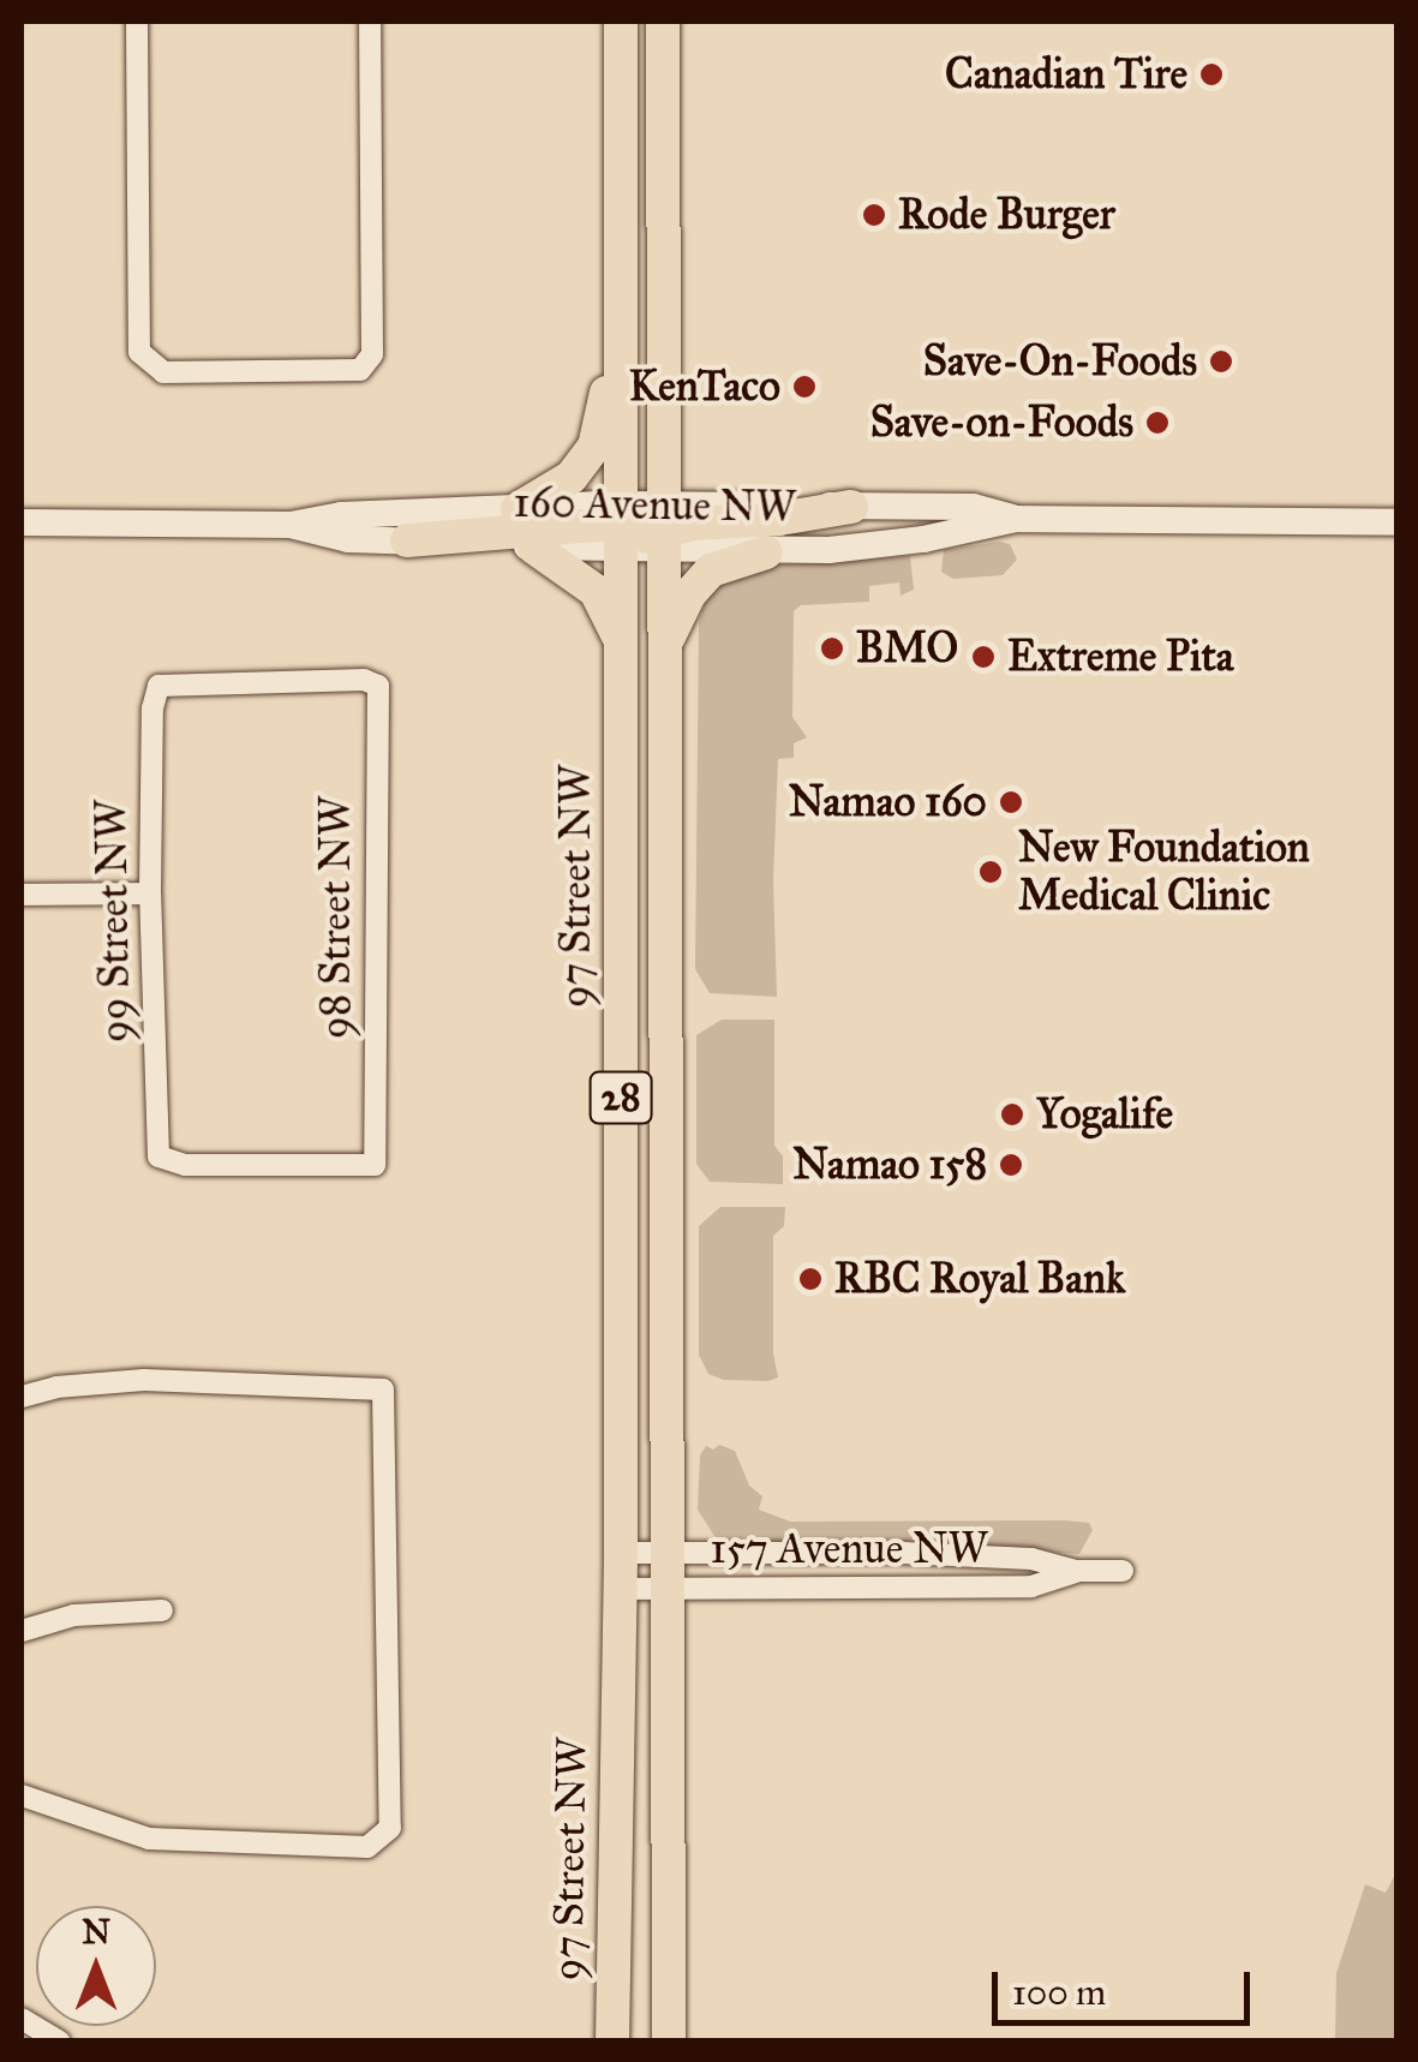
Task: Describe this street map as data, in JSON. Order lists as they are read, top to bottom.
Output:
{
  "streets": {
    "main road": ["97 Street NW", "28"],
    "street": [
      "160 Avenue NW",
      "98 Street NW",
      "99 Street NW",
      "157 Avenue NW"
    ]
  },
  "crossings": [
    ["160 Avenue NW", "97 Street NW"],
    ["97 Street NW", "157 Avenue NW"],
    ["98 Street NW", "99 Street NW"]
  ],
  "places": [
    "Canadian Tire",
    "Rode Burger",
    "Save-On-Foods",
    "KenTaco",
    "Save-on-Foods",
    "BMO",
    "Extreme Pita",
    "Namao 160",
    "New Foundation Medical Clinic",
    "Yogalife",
    "Namao 158",
    "RBC Royal Bank"
  ],
  "scale_bar": "100 m",
  "north": "top"
}
